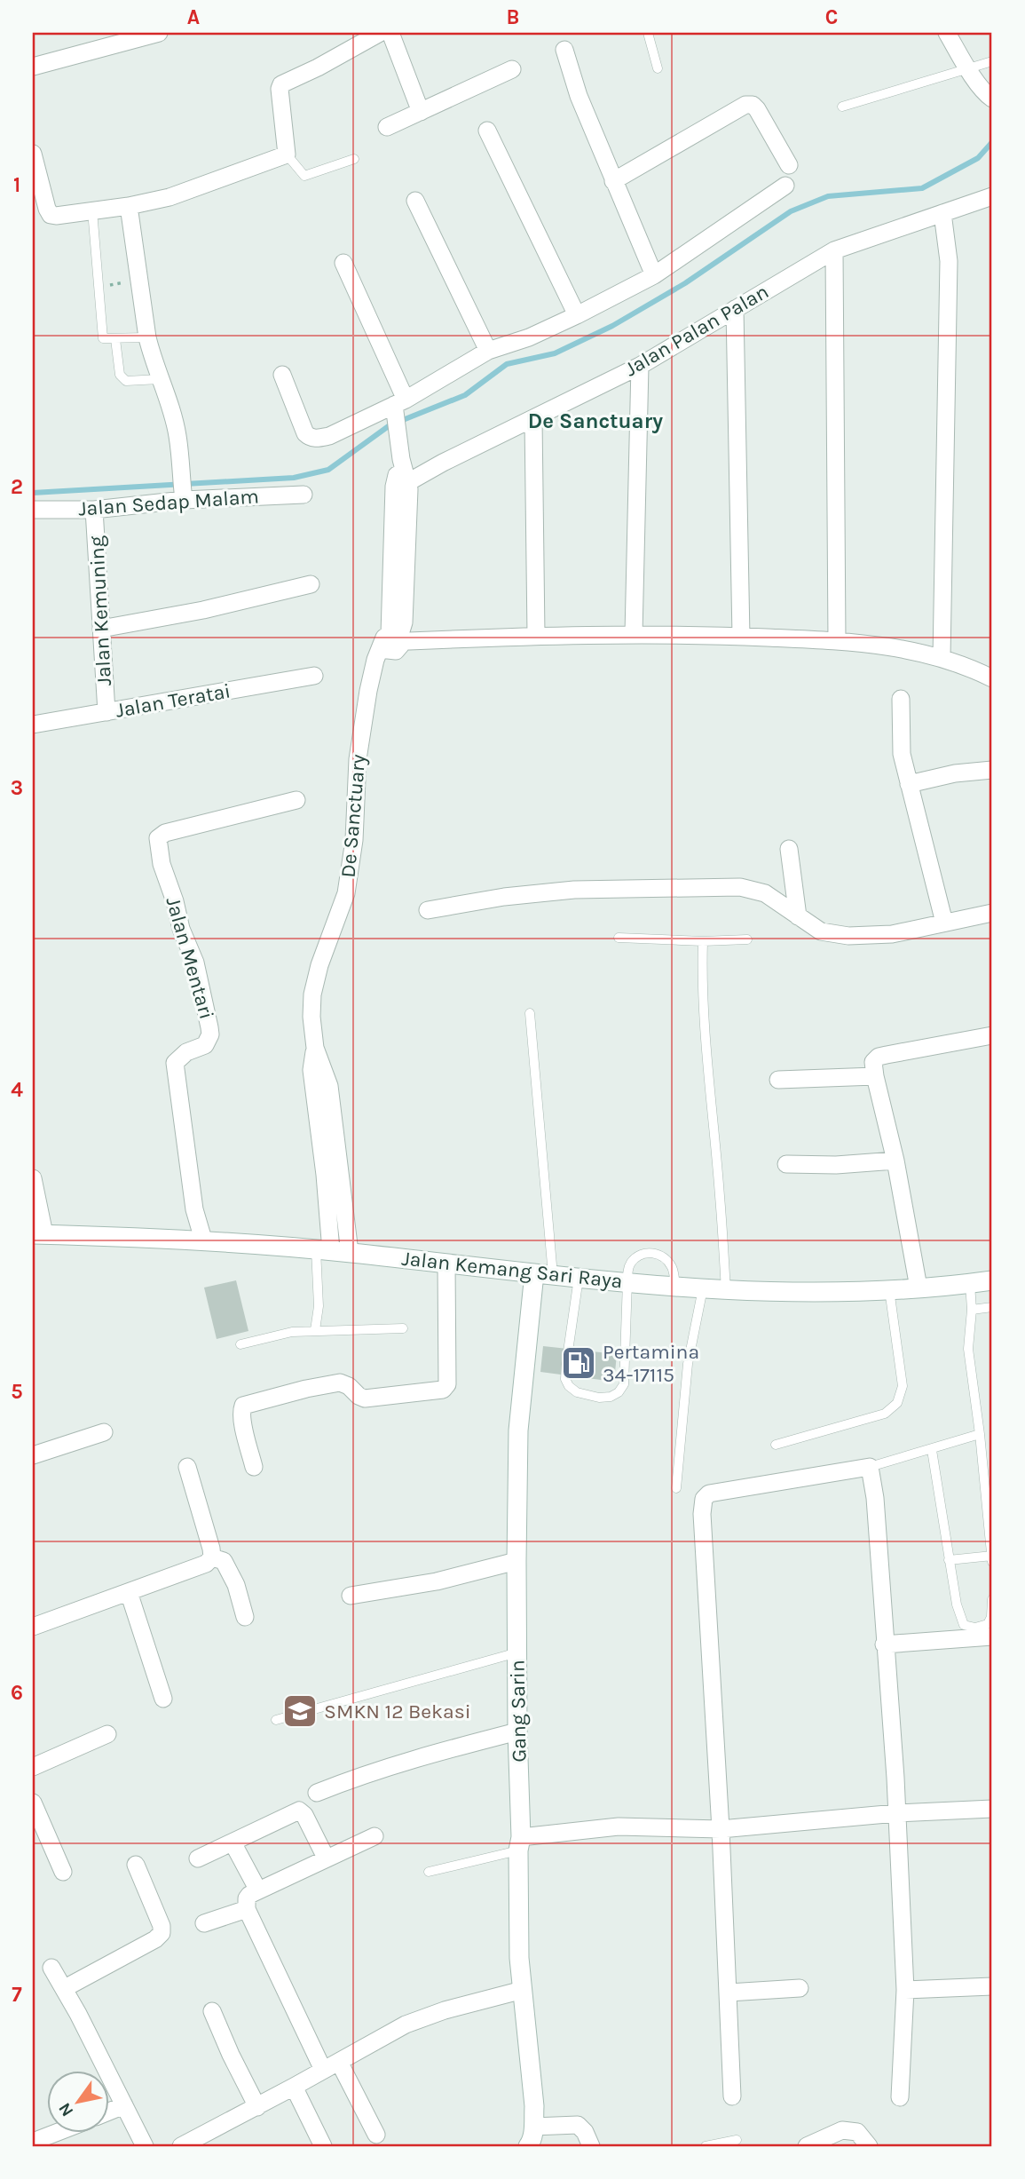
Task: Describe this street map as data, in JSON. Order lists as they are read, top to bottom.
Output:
{
  "streets": {
    "main road": ["Jalan Kemang Sari Raya", "Gang Sarin"],
    "street": [
      "Jalan Palan Palan",
      "Jalan Sedap Malam",
      "Jalan Kemuning",
      "Jalan Teratai",
      "De Sanctuary",
      "Jalan Mentari"
    ]
  },
  "crossings": [
    ["Jalan Sedap Malam", "Jalan Kemuning"],
    ["Jalan Kemuning", "Jalan Teratai"],
    ["De Sanctuary", "Jalan Kemang Sari Raya"],
    ["Jalan Mentari", "Jalan Kemang Sari Raya"],
    ["Jalan Kemang Sari Raya", "Gang Sarin"]
  ],
  "districts": ["De Sanctuary"],
  "places": {
    "fuel station": ["Pertamina 34-17115"],
    "school or university": ["SMKN 12 Bekasi"]
  },
  "north": "bottom left",
  "grid": {
    "columns": ["A", "B", "C"],
    "rows": [
      "1",
      "2",
      "3",
      "4",
      "5",
      "6",
      "7"
    ]
  }
}
